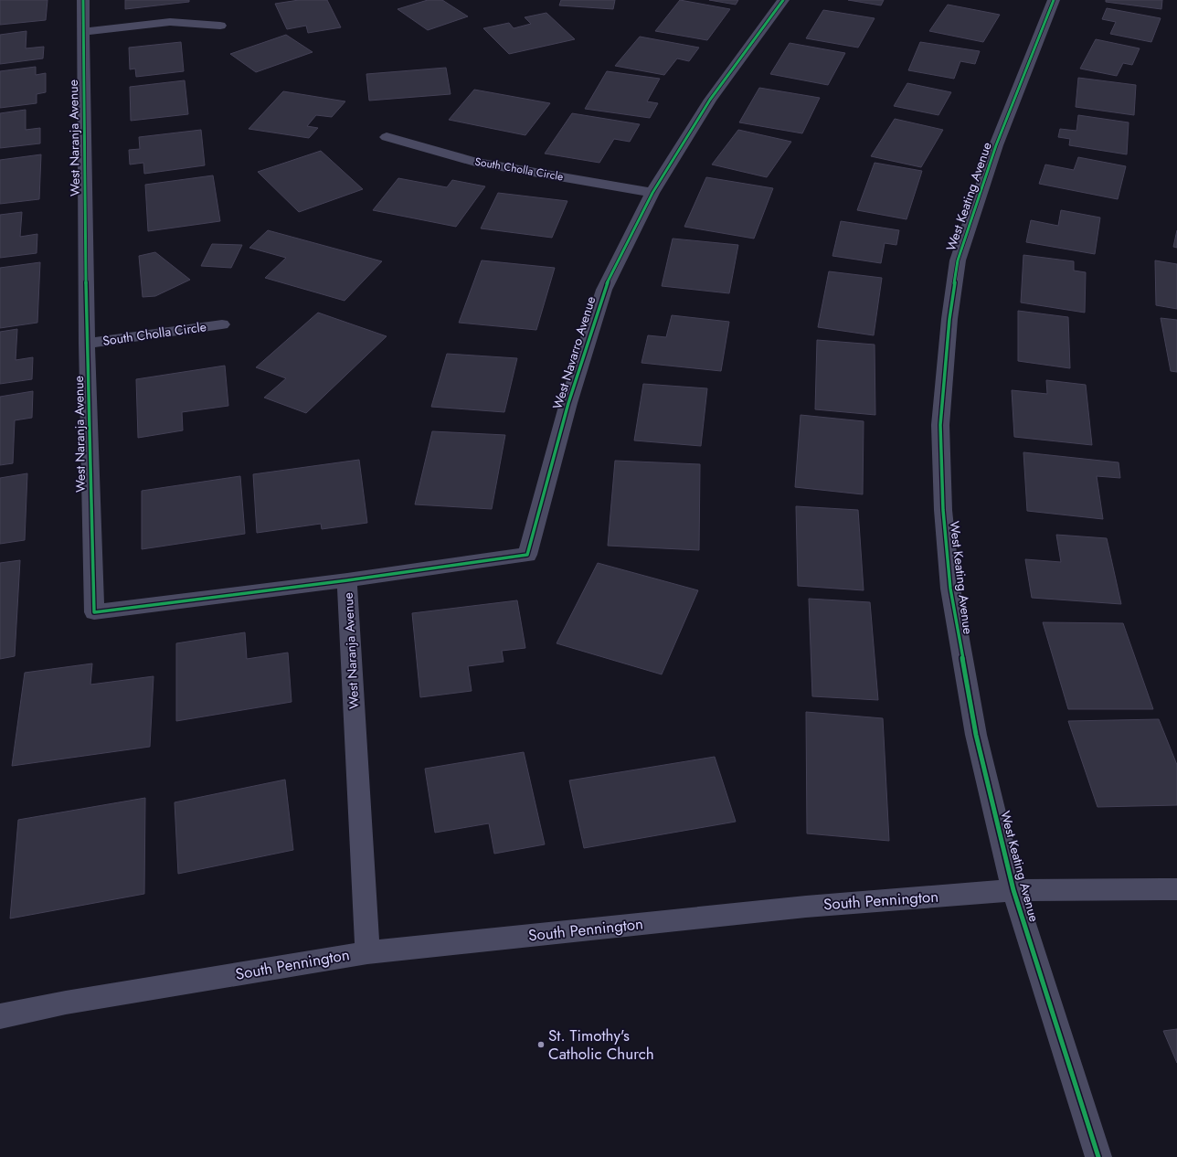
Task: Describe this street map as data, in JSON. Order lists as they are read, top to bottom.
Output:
{
  "streets": {
    "street": [
      "West Naranja Avenue",
      "South Cholla Circle",
      "West Keating Avenue",
      "West Navarro Avenue",
      "South Pennington"
    ]
  },
  "crossings": [
    ["West Naranja Avenue", "South Cholla Circle"],
    ["West Naranja Avenue", "West Navarro Avenue"],
    ["West Naranja Avenue", "South Pennington"],
    ["South Cholla Circle", "West Navarro Avenue"],
    ["West Keating Avenue", "South Pennington"]
  ],
  "places": ["St. Timothy's Catholic Church"]
}
